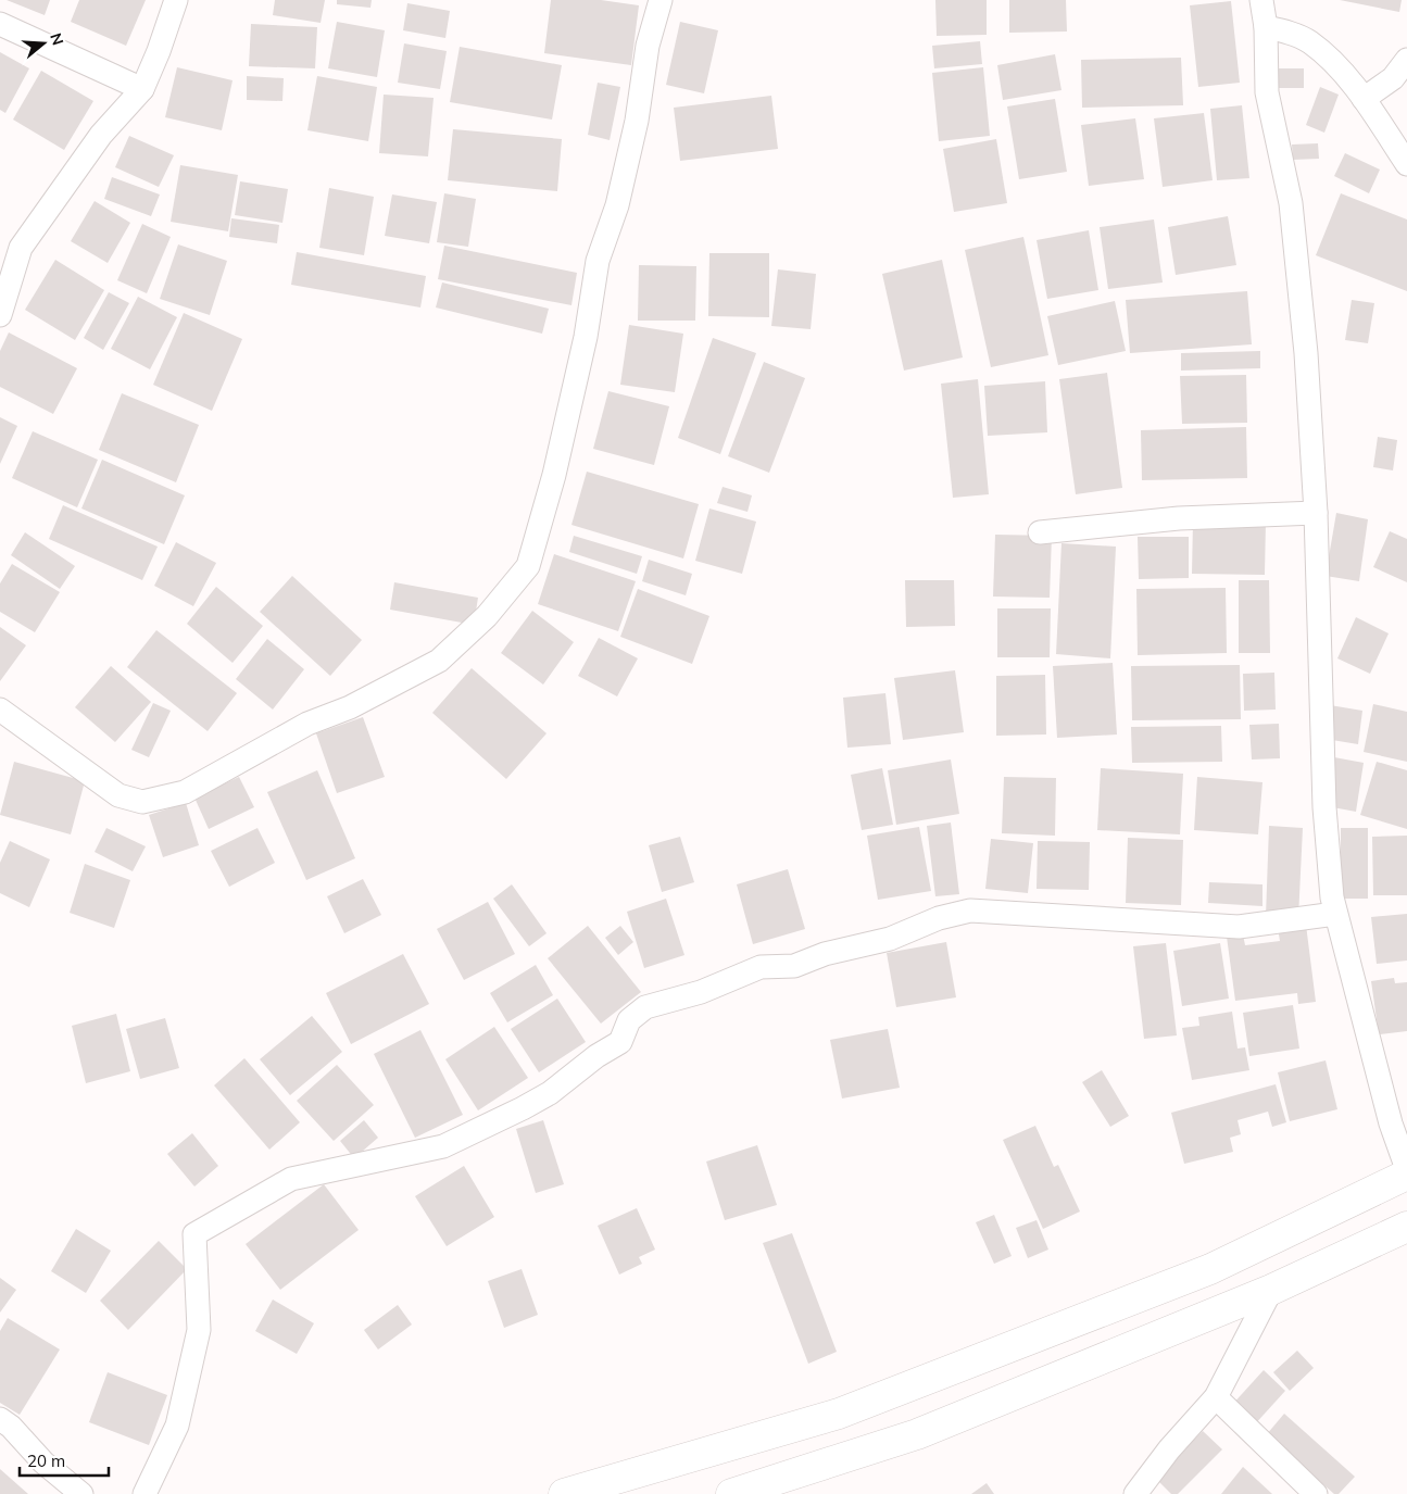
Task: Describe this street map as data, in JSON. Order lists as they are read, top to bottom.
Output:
{
  "scale_bar": "20 m",
  "north": "right"
}
